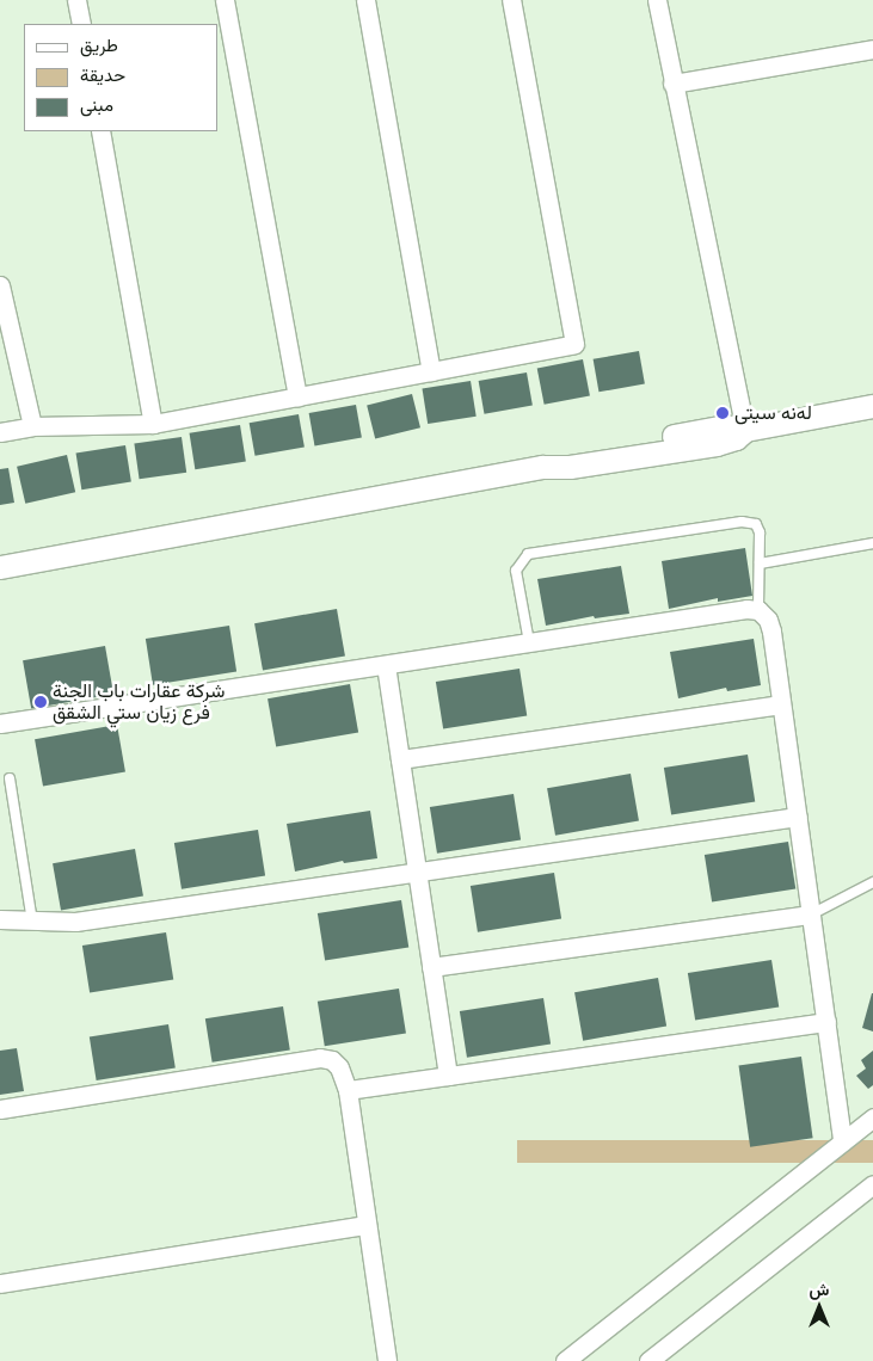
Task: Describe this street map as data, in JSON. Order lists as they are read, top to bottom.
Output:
{
  "places": ["لەنە سیتی", "شرکة عقارات باب الجنة فرع زیان ستي الشقق"],
  "legend": ["طريق", "حديقة", "مبنى"],
  "north": "top"
}
